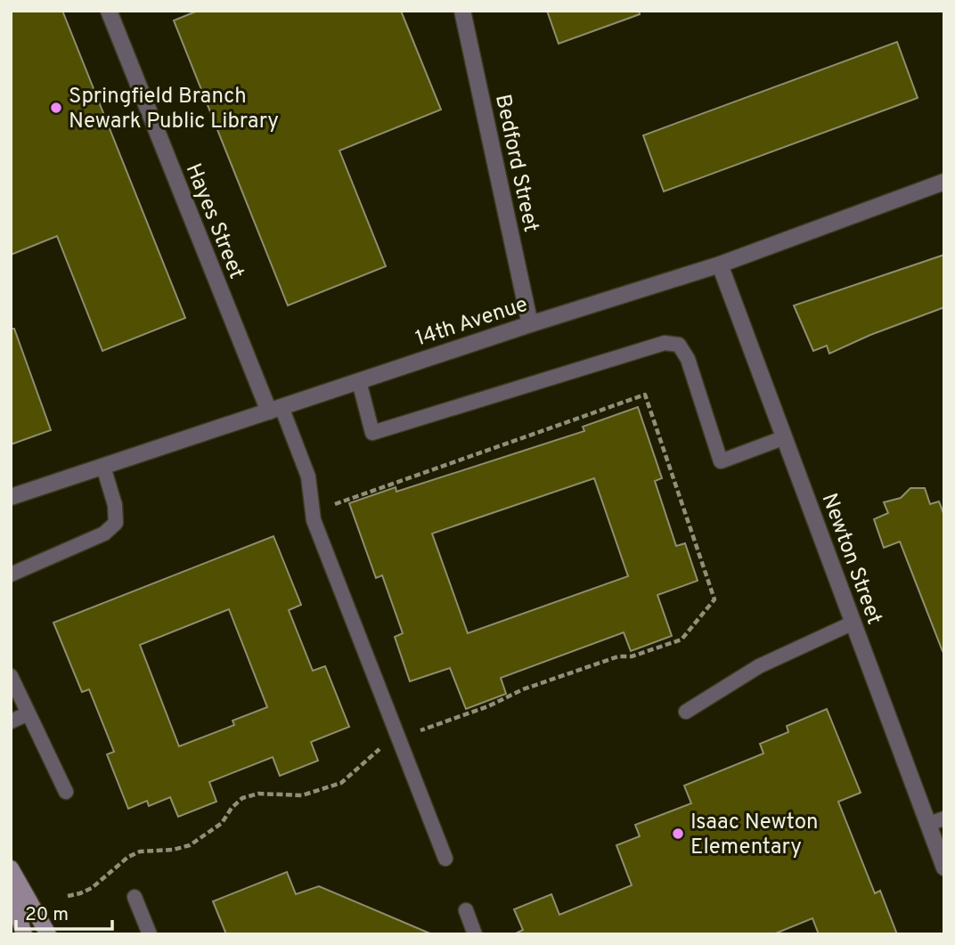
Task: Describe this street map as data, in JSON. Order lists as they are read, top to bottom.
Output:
{
  "streets": {
    "street": [
      "Bedford Street",
      "Hayes Street",
      "14th Avenue",
      "Newton Street"
    ]
  },
  "crossings": [
    ["Bedford Street", "14th Avenue"],
    ["Hayes Street", "14th Avenue"],
    ["14th Avenue", "Newton Street"]
  ],
  "places": ["Springfield Branch Newark Public Library", "Isaac Newton Elementary"],
  "scale_bar": "20 m"
}
